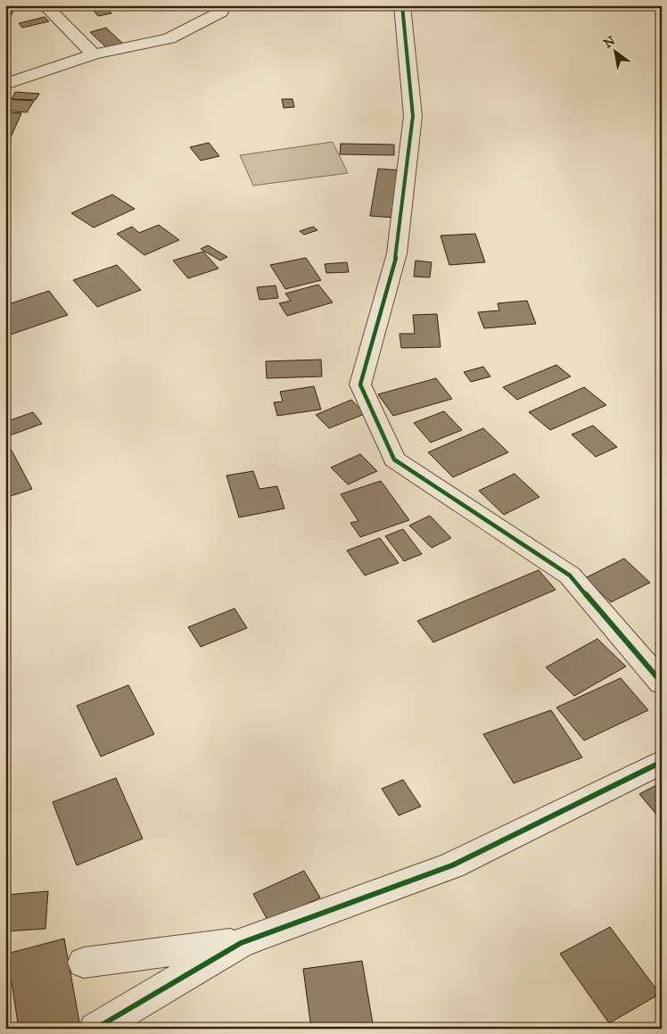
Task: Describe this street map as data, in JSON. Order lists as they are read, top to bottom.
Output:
{
  "north": "top left"
}
